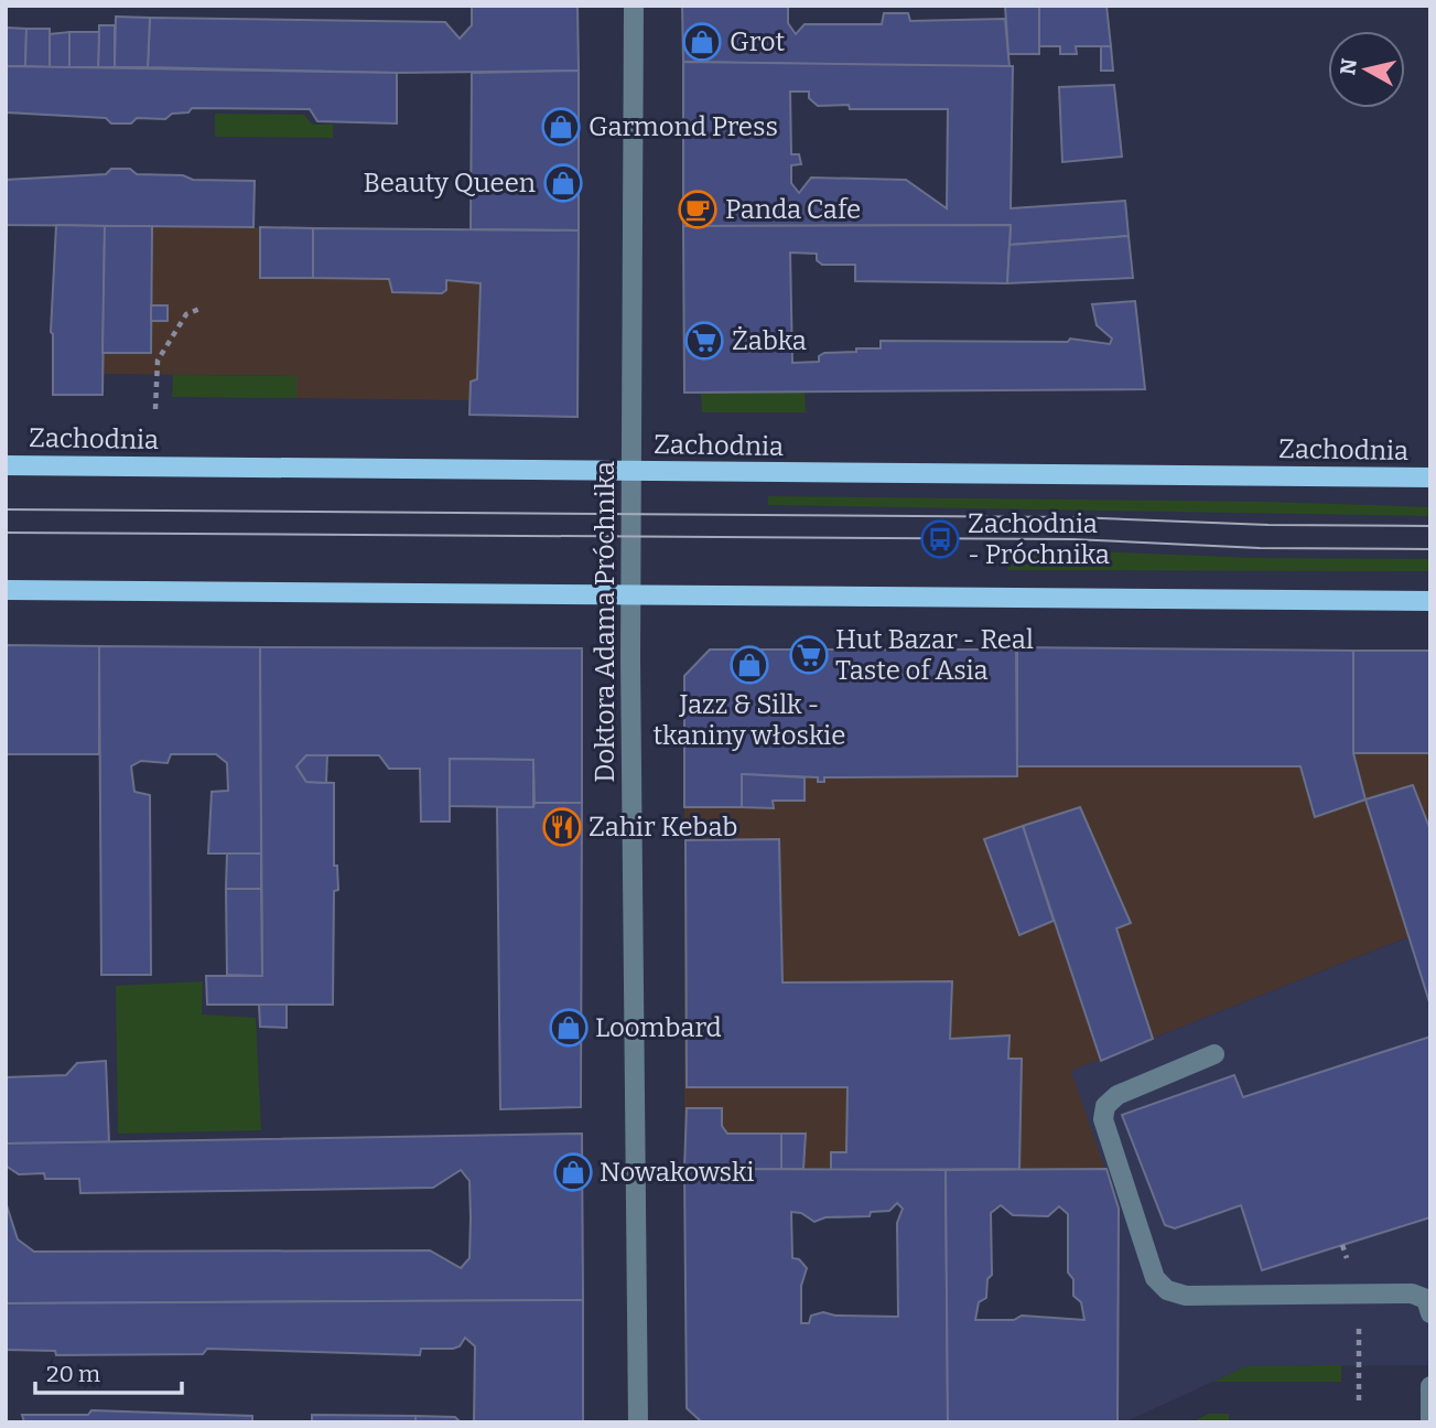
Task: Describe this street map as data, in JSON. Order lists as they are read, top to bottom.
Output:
{
  "streets": {
    "main road": ["Zachodnia"],
    "street": ["Doktora Adama Próchnika"]
  },
  "crossings": [
    ["Zachodnia", "Doktora Adama Próchnika"]
  ],
  "places": {
    "shop": [
      "Grot",
      "Garmond Press",
      "Beauty Queen",
      "Jazz & Silk - tkaniny włoskie",
      "Loombard",
      "Nowakowski"
    ],
    "cafe": ["Panda Cafe"],
    "supermarket": ["Żabka", "Hut Bazar - Real Taste of Asia"],
    "bus stop": ["Zachodnia - Próchnika"],
    "restaurant": ["Zahir Kebab"]
  },
  "scale_bar": "20 m",
  "north": "left"
}
